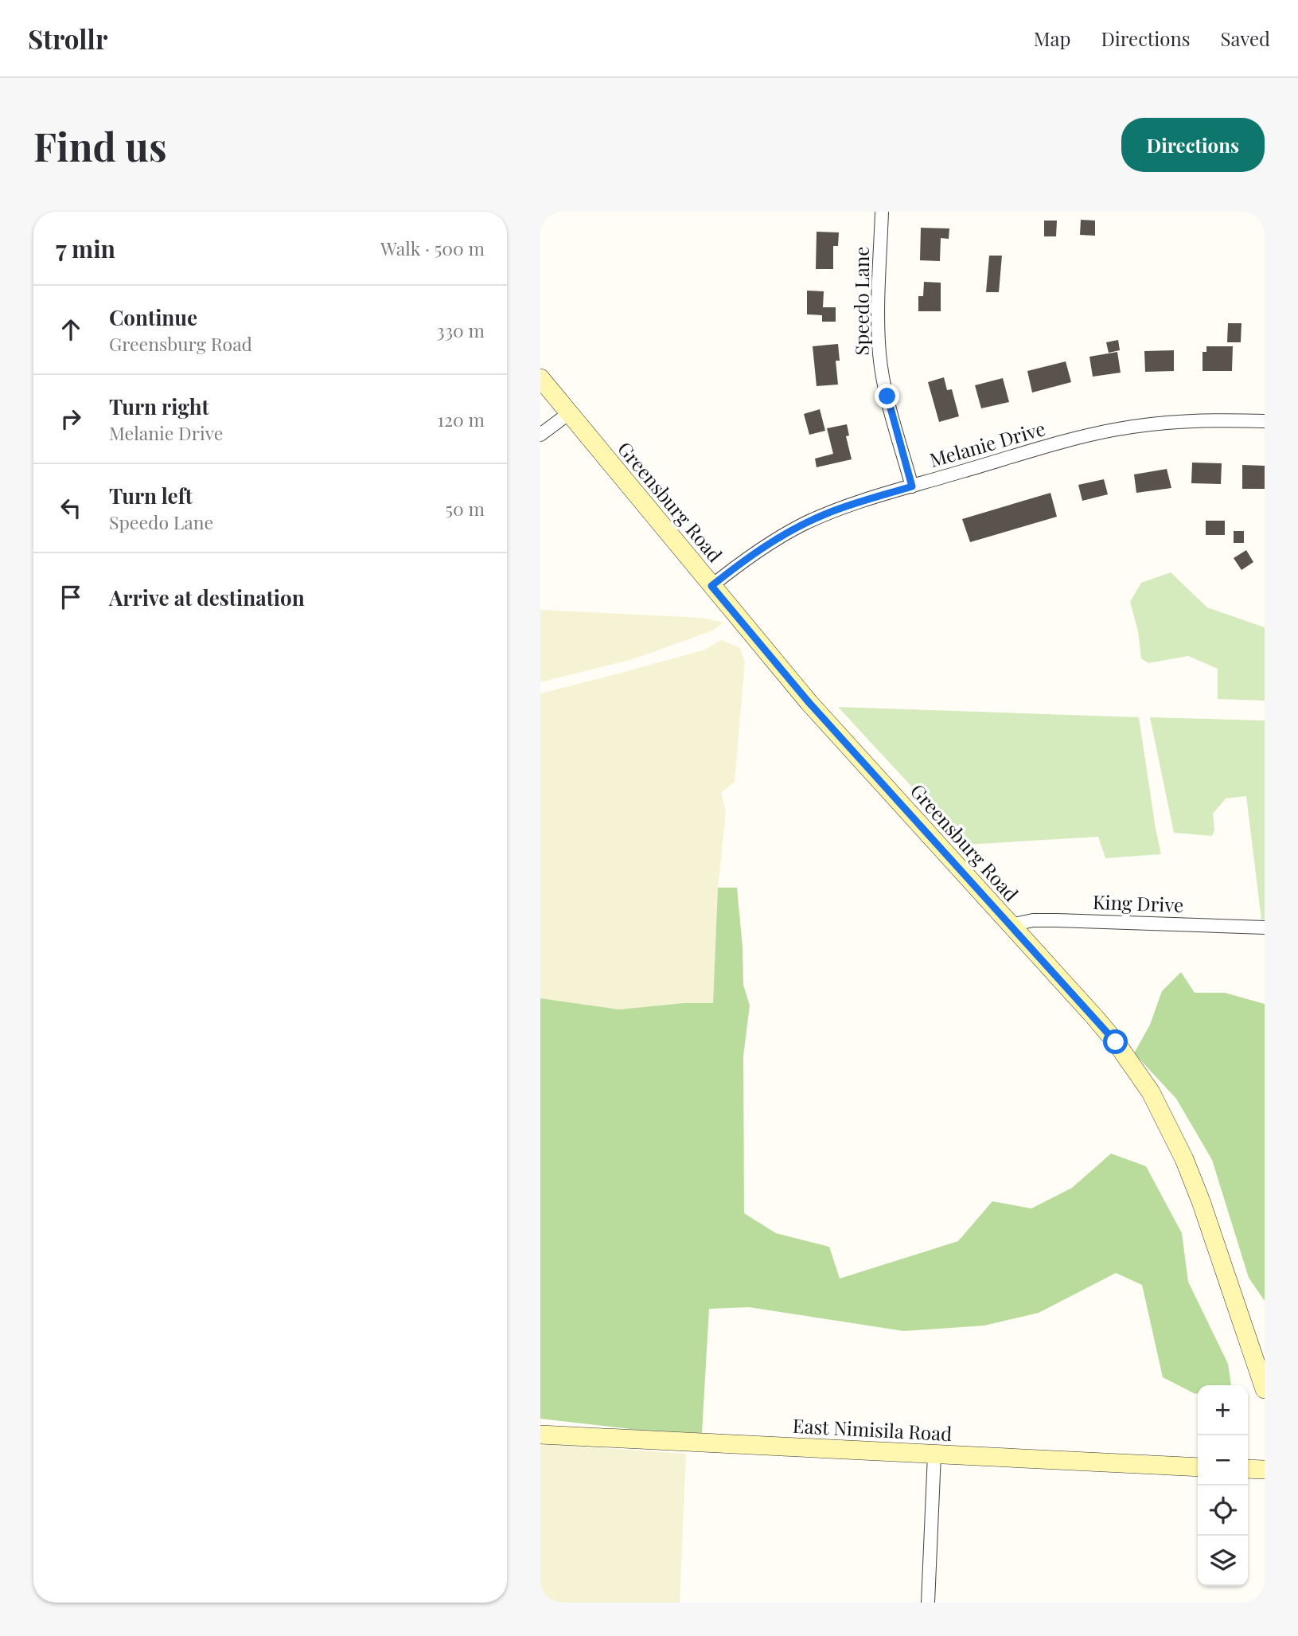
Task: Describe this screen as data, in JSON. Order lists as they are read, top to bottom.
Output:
{
  "streets": {
    "main road": ["Greensburg Road", "East Nimisila Road"],
    "street": ["Speedo Lane", "Melanie Drive", "King Drive"]
  },
  "crossings": [
    ["Speedo Lane", "Melanie Drive"],
    ["Melanie Drive", "Greensburg Road"],
    ["Greensburg Road", "King Drive"]
  ],
  "page": {
    "header": "Strollr",
    "nav": ["Map", "Directions", "Saved"],
    "buttons": "Directions",
    "title": "Find us",
    "heading": ["7 min", "Walk · 500 m"],
    "list": [
      ["Continue", "Greensburg Road", "330 m"],
      ["Turn right", "Melanie Drive", "120 m"],
      ["Turn left", "Speedo Lane", "50 m"],
      "Arrive at destination"
    ],
    "map_buttons": ["+", "−"]
  }
}
